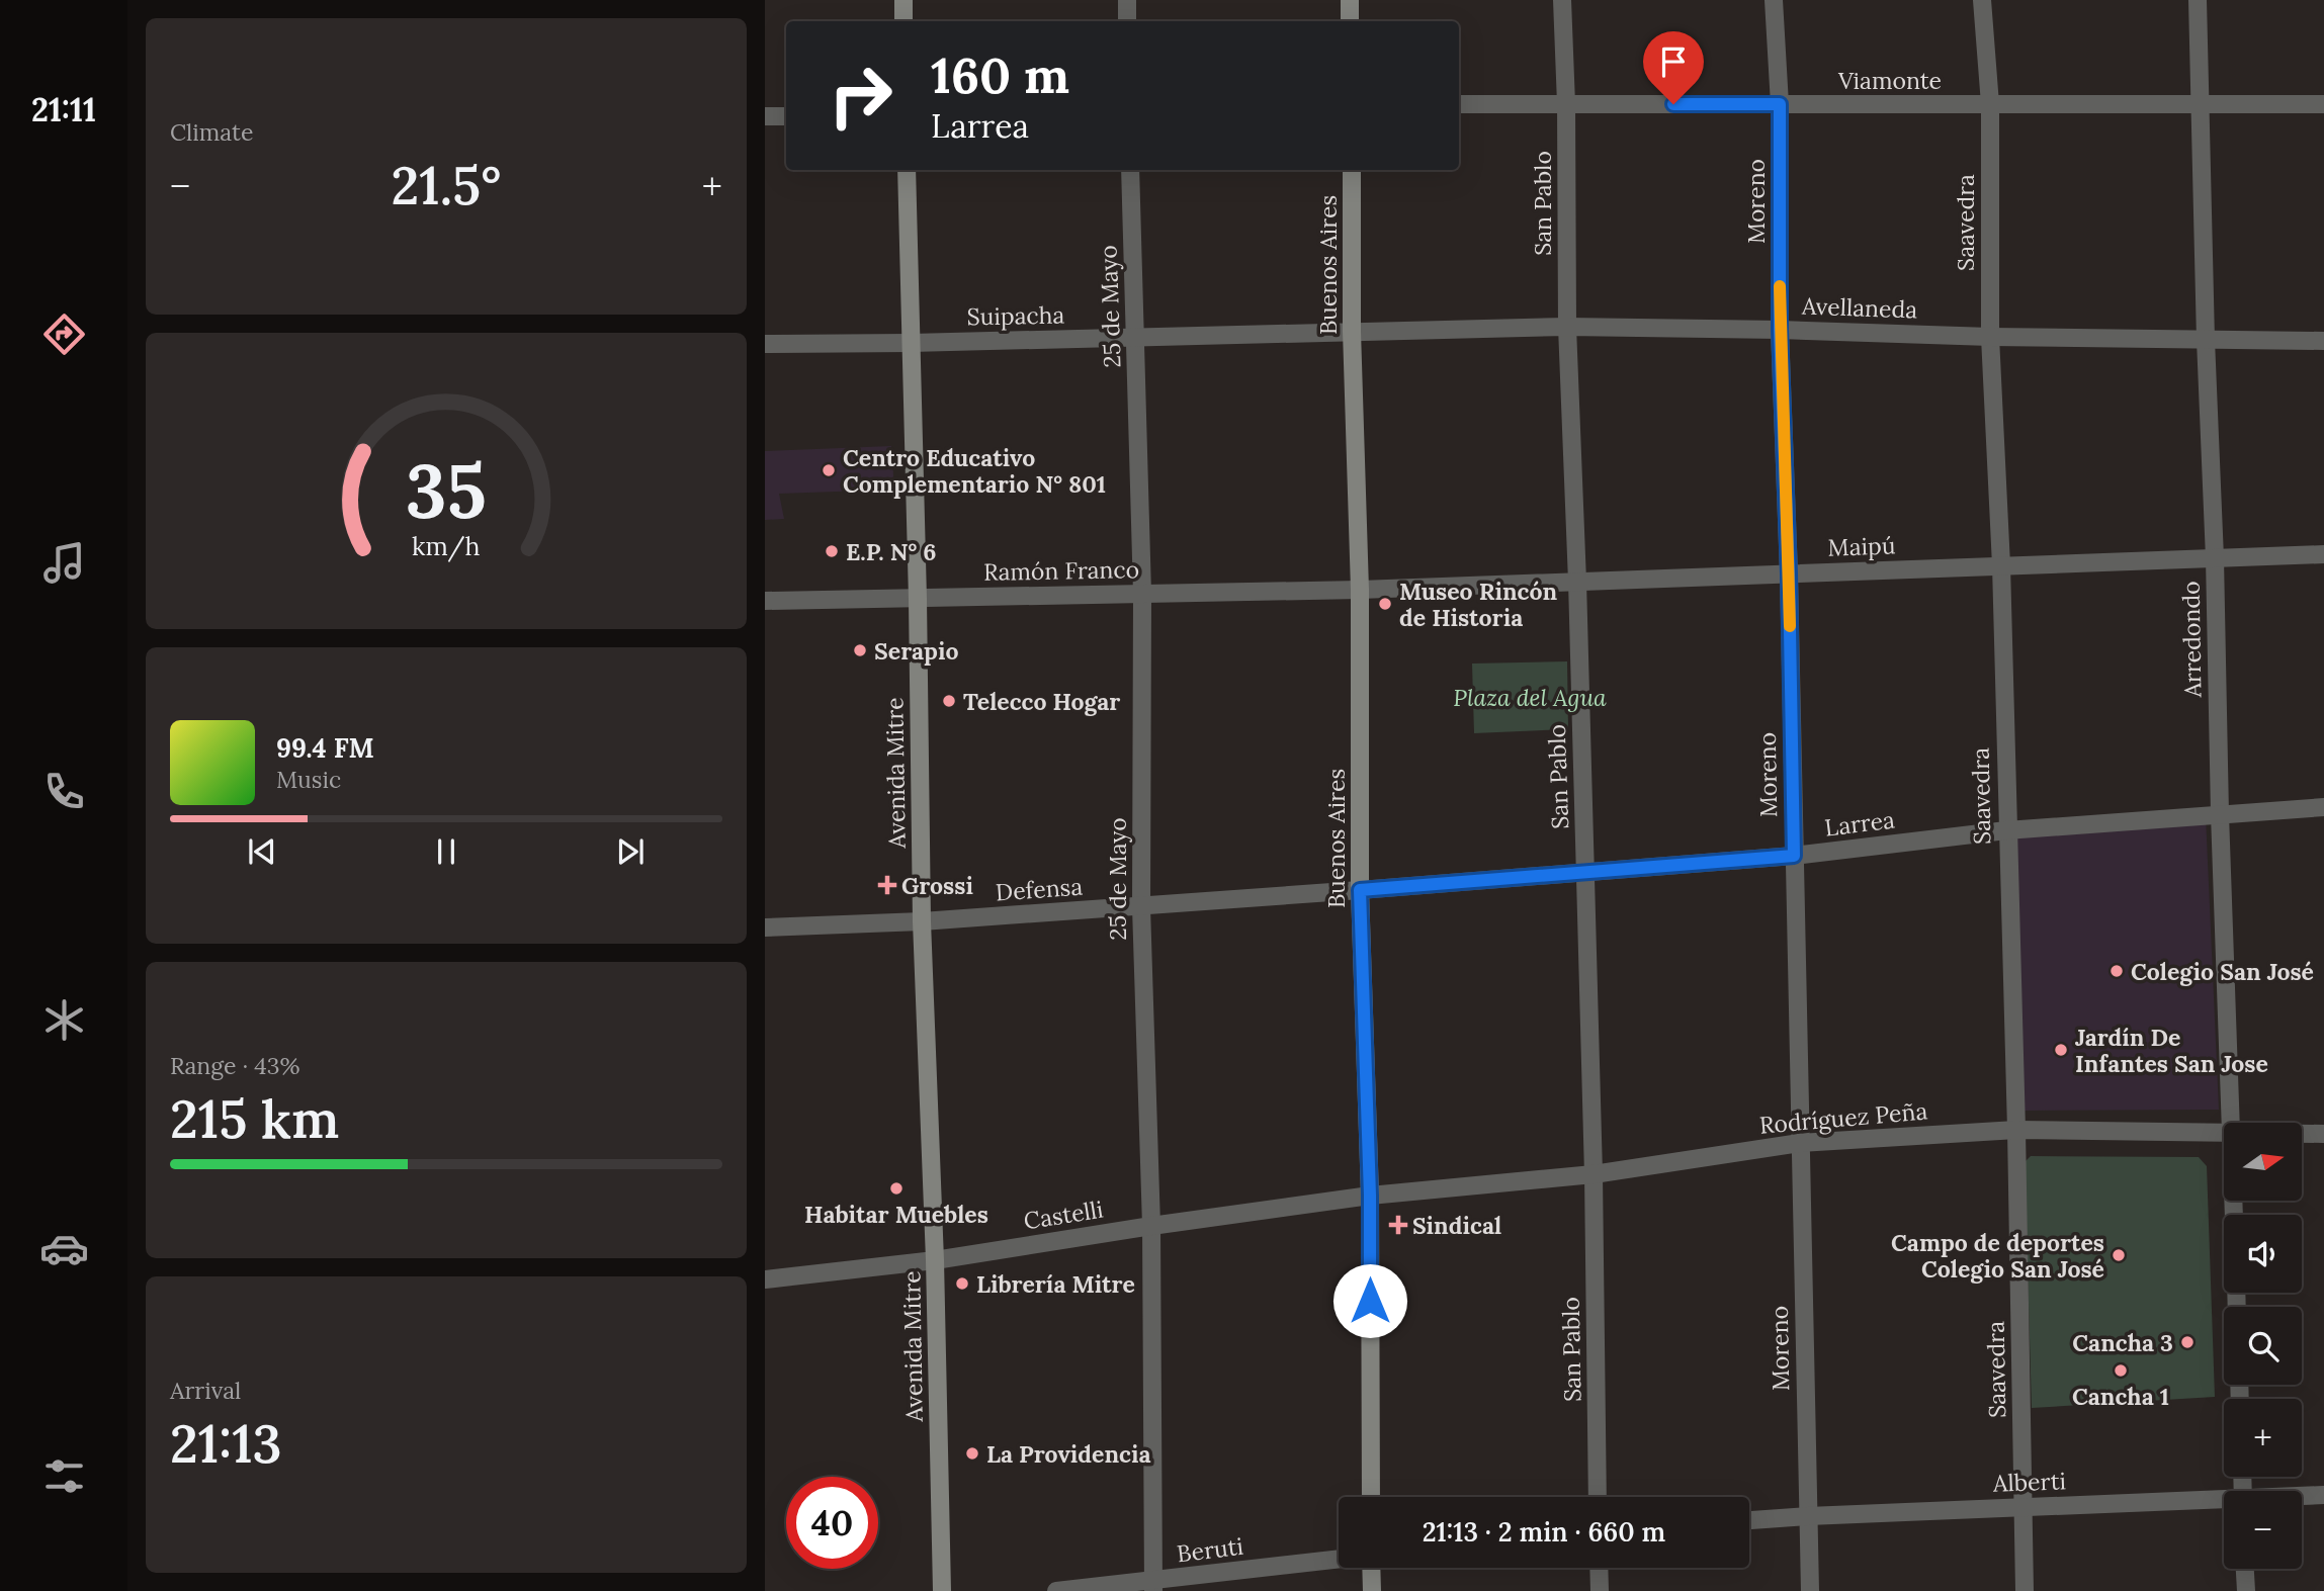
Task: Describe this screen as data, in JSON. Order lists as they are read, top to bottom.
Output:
{
  "streets": {
    "main road": ["Buenos Aires", "Avenida Mitre"],
    "street": [
      "Viamonte",
      "Moreno",
      "San Pablo",
      "Saavedra",
      "25 de Mayo",
      "Avellaneda",
      "Suipacha",
      "Maipú",
      "Ramón Franco",
      "Arredondo",
      "Larrea",
      "Defensa",
      "Rodríguez Peña",
      "Castelli",
      "Alberti",
      "Beruti"
    ]
  },
  "crossings": [
    ["Viamonte", "Moreno"],
    ["Viamonte", "San Pablo"],
    ["Viamonte", "Saavedra"],
    ["Viamonte", "Arredondo"],
    ["Moreno", "Avellaneda"],
    ["Moreno", "Maipú"],
    ["Moreno", "Larrea"],
    ["Moreno", "Rodríguez Peña"],
    ["Moreno", "Alberti"],
    ["San Pablo", "Avellaneda"],
    ["San Pablo", "Maipú"],
    ["San Pablo", "Larrea"],
    ["San Pablo", "Rodríguez Peña"],
    ["Saavedra", "Avellaneda"],
    ["Saavedra", "Maipú"],
    ["Saavedra", "Larrea"],
    ["Saavedra", "Rodríguez Peña"],
    ["Saavedra", "Alberti"],
    ["Buenos Aires", "Avellaneda"],
    ["Buenos Aires", "Suipacha"],
    ["Buenos Aires", "Maipú"],
    ["Buenos Aires", "Ramón Franco"],
    ["Buenos Aires", "Larrea"],
    ["Buenos Aires", "Defensa"],
    ["Buenos Aires", "Rodríguez Peña"],
    ["Buenos Aires", "Castelli"],
    ["25 de Mayo", "Suipacha"],
    ["25 de Mayo", "Ramón Franco"],
    ["25 de Mayo", "Defensa"],
    ["25 de Mayo", "Castelli"],
    ["25 de Mayo", "Beruti"],
    ["Avellaneda", "Suipacha"],
    ["Avellaneda", "Arredondo"],
    ["Suipacha", "Avenida Mitre"],
    ["Maipú", "Ramón Franco"],
    ["Maipú", "Arredondo"],
    ["Ramón Franco", "Avenida Mitre"],
    ["Arredondo", "Larrea"],
    ["Avenida Mitre", "Defensa"],
    ["Avenida Mitre", "Castelli"],
    ["Larrea", "Defensa"],
    ["Rodríguez Peña", "Castelli"]
  ],
  "parks": ["Plaza del Agua"],
  "places": {
    "other": [
      "Centro Educativo Complementario N° 801",
      "E.P. N° 6",
      "Museo Rincón de Historia",
      "Serapio",
      "Telecco Hogar",
      "Colegio San José",
      "Jardín De Infantes San Jose",
      "Habitar Muebles",
      "Campo de deportes Colegio San José",
      "Librería Mitre",
      "Cancha 3",
      "Cancha 1",
      "La Providencia"
    ],
    "health": ["Grossi", "Sindical"]
  },
  "north": "right",
  "page": {
    "tabs": "21:11",
    "tile": [
      "Climate",
      ["Range · 43%", "215 km"],
      ["Arrival", "21:13"]
    ],
    "turn": ["160 m", "Larrea"],
    "heat": ["−", "21.5°", "+"],
    "song": ["99.4 FM", "Music"],
    "map_buttons": ["+", "−"],
    "limit": "40",
    "trip": "21:13 · 2 min · 660 m",
    "gauge": ["35", "km/h"]
  }
}
